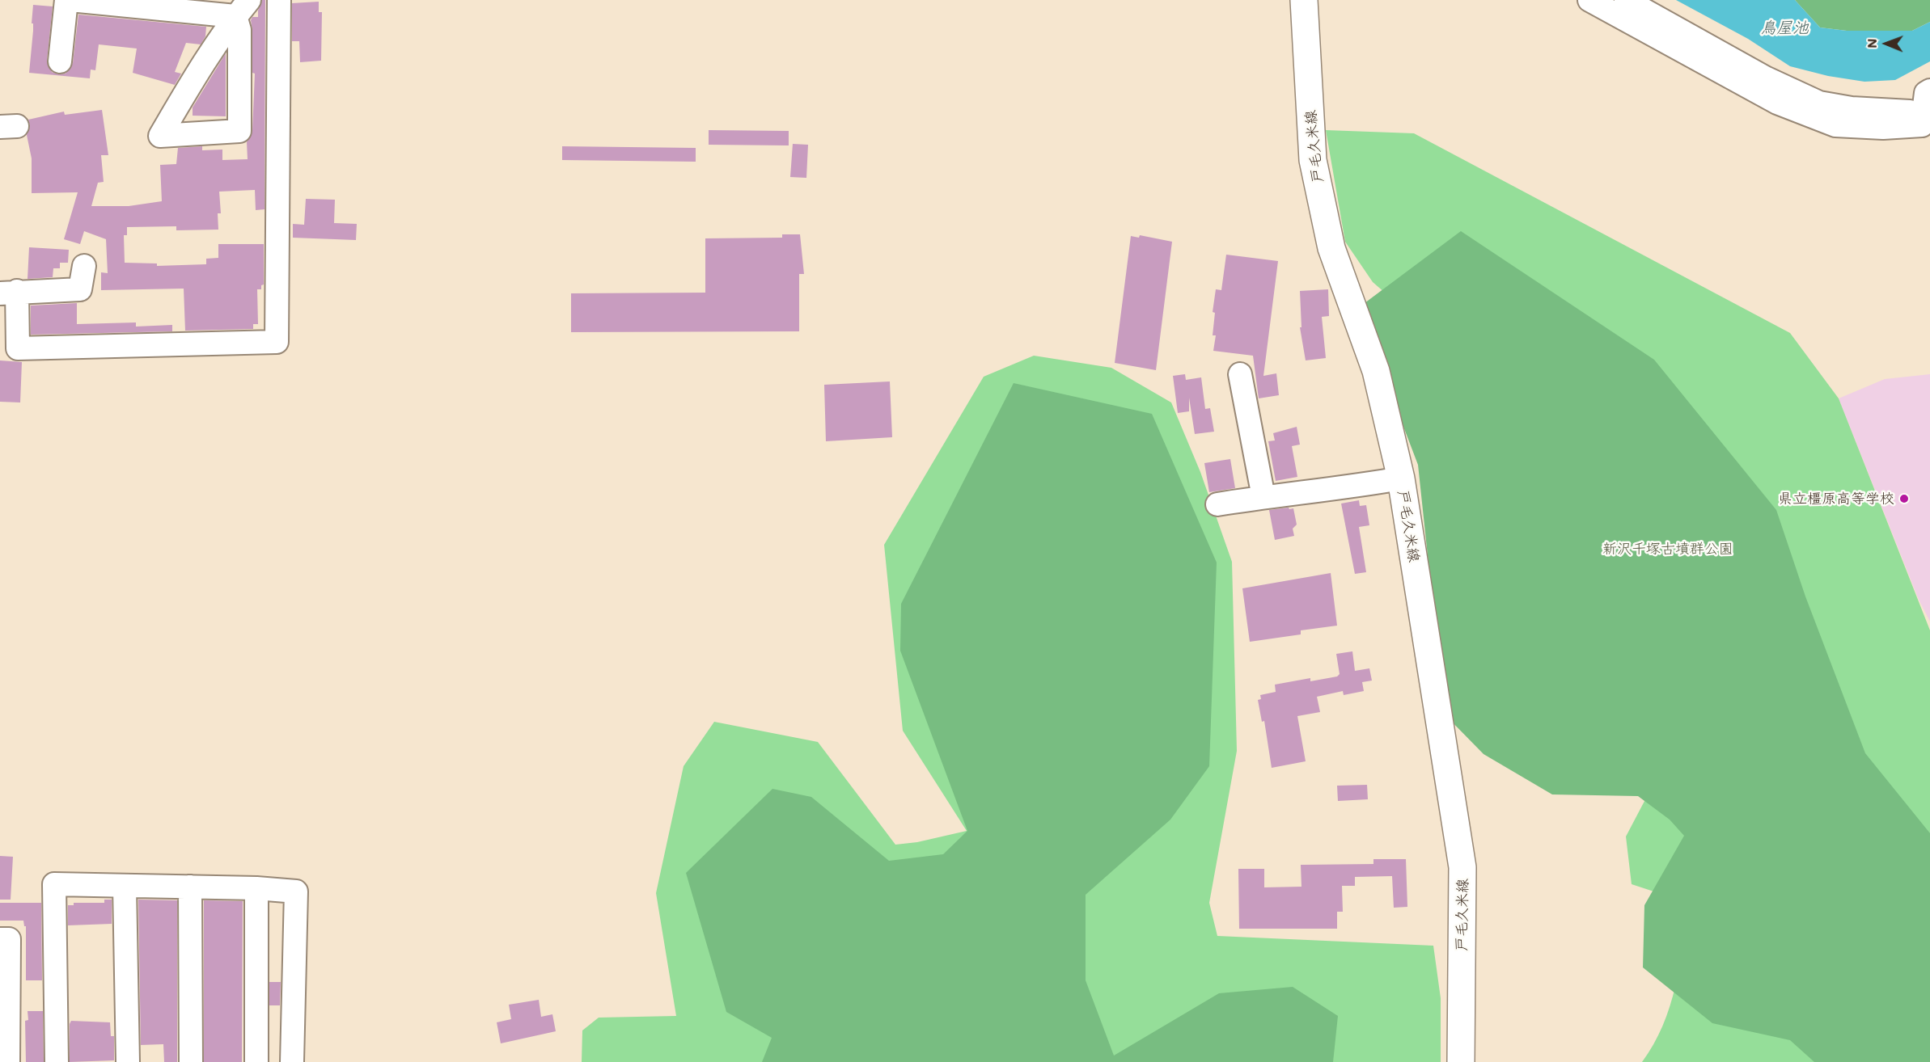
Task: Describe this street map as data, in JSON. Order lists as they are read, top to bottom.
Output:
{
  "streets": {
    "main road": ["戸毛久米線"]
  },
  "water": ["鳥屋池"],
  "parks": ["新沢千塚古墳群公園"],
  "places": ["県立橿原高等学校"],
  "north": "left"
}
